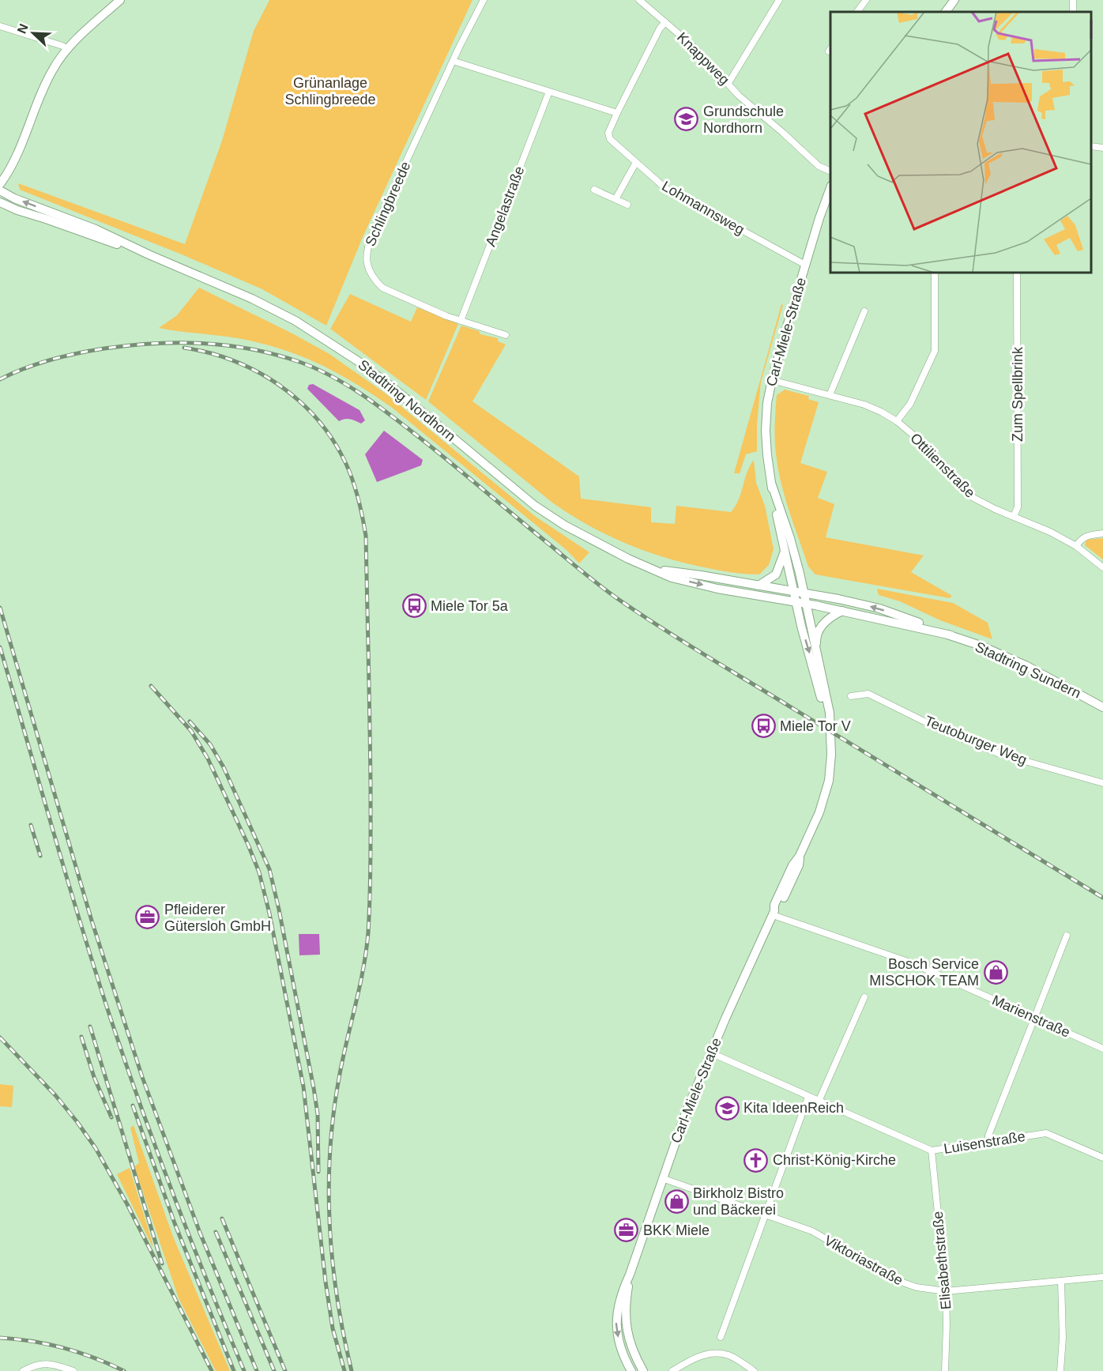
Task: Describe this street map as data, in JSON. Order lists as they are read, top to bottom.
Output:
{
  "streets": {
    "street": [
      "Knappweg",
      "Schlingbreede",
      "Angelastraße",
      "Lohmannsweg",
      "Carl-Miele-Straße",
      "Zum Spellbrink",
      "Stadtring Nordhorn",
      "Ottilienstraße",
      "Stadtring Sundern",
      "Teutoburger Weg",
      "Marienstraße",
      "Luisenstraße",
      "Viktoriastraße",
      "Elisabethstraße"
    ]
  },
  "crossings": [
    ["Knappweg", "Lohmannsweg"],
    ["Schlingbreede", "Angelastraße"],
    ["Lohmannsweg", "Carl-Miele-Straße"],
    ["Carl-Miele-Straße", "Stadtring Nordhorn"],
    ["Carl-Miele-Straße", "Ottilienstraße"],
    ["Carl-Miele-Straße", "Stadtring Sundern"],
    ["Carl-Miele-Straße", "Marienstraße"],
    ["Carl-Miele-Straße", "Luisenstraße"],
    ["Carl-Miele-Straße", "Viktoriastraße"],
    ["Zum Spellbrink", "Ottilienstraße"],
    ["Stadtring Nordhorn", "Stadtring Sundern"],
    ["Luisenstraße", "Elisabethstraße"],
    ["Viktoriastraße", "Elisabethstraße"]
  ],
  "parks": ["Grünanlage Schlingbreede"],
  "places": {
    "school or university": ["Grundschule Nordhorn", "Kita IdeenReich"],
    "bus stop": ["Miele Tor 5a", "Miele Tor V"],
    "office": ["Pfleiderer Gütersloh GmbH", "BKK Miele"],
    "shop": ["Bosch Service MISCHOK TEAM", "Birkholz Bistro und Bäckerei"],
    "church": ["Christ-König-Kirche"]
  },
  "north": "top left"
}
